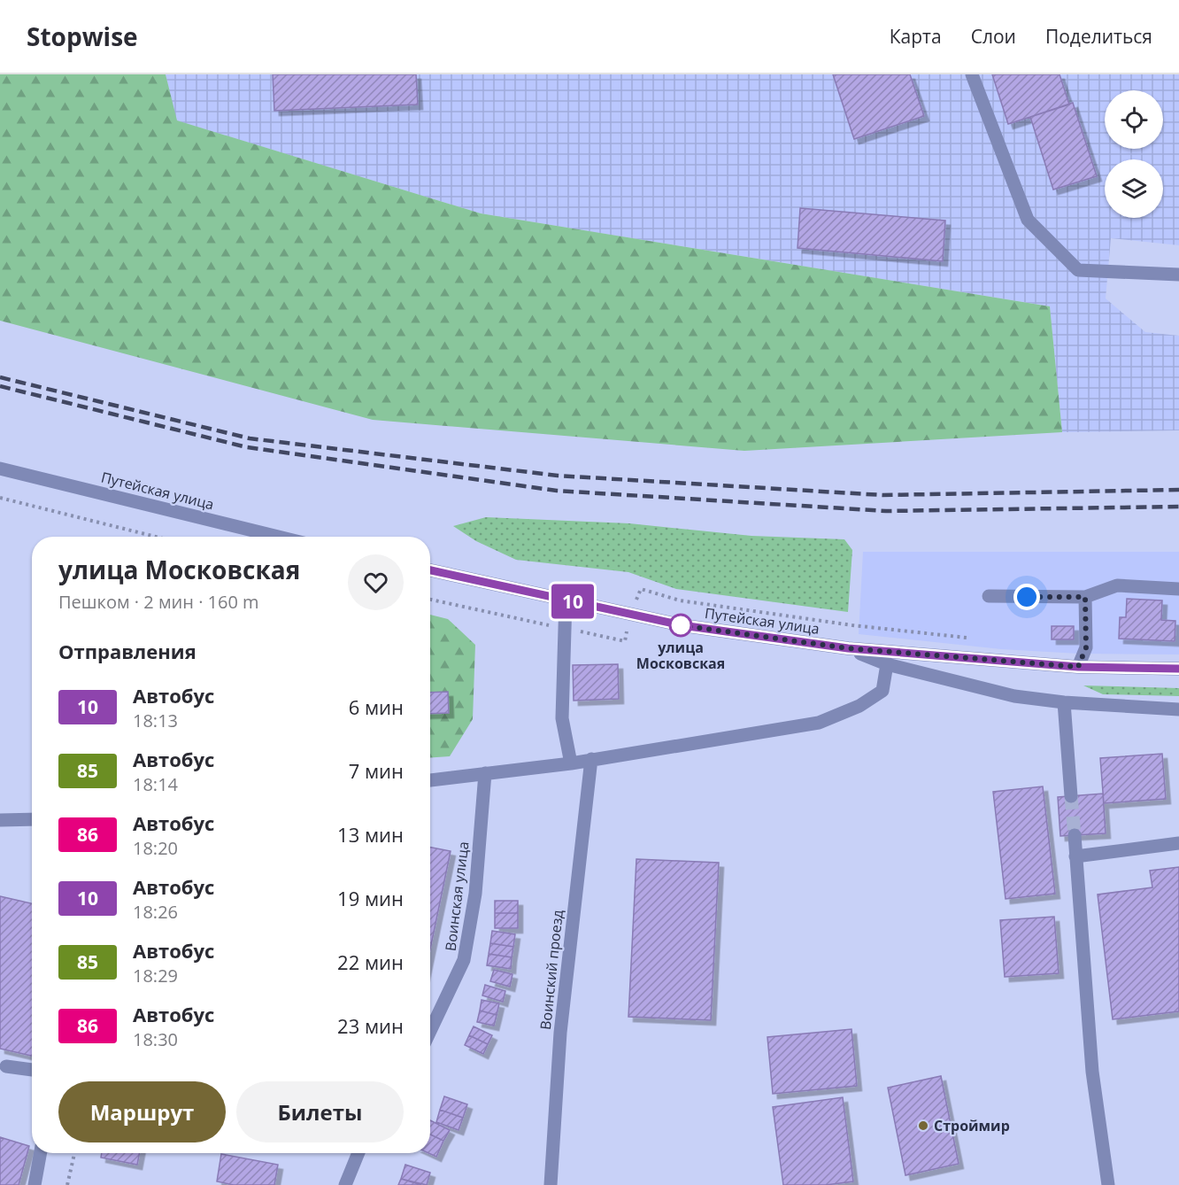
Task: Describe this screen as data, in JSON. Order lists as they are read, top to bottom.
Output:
{
  "streets": {
    "street": ["Путейская улица", "Воинская улица", "Воинский проезд"]
  },
  "places": ["улица Московская", "Строймир"],
  "lines": ["bus line 10"],
  "page": {
    "header": "Stopwise",
    "nav": ["Карта", "Слои", "Поделиться"],
    "on_map": "10",
    "heading": [
      ["улица Московская", "Пешком · 2 мин · 160 m"],
      "Отправления"
    ],
    "list": [
      {
        "mark": "10",
        "name": "Автобус",
        "note": "18:13",
        "value": "6 мин"
      },
      {
        "mark": "85",
        "name": "Автобус",
        "note": "18:14",
        "value": "7 мин"
      },
      {
        "mark": "86",
        "name": "Автобус",
        "note": "18:20",
        "value": "13 мин"
      },
      {
        "mark": "10",
        "name": "Автобус",
        "note": "18:26",
        "value": "19 мин"
      },
      {
        "mark": "85",
        "name": "Автобус",
        "note": "18:29",
        "value": "22 мин"
      },
      {
        "mark": "86",
        "name": "Автобус",
        "note": "18:30",
        "value": "23 мин"
      }
    ],
    "buttons": ["Маршрут", "Билеты"]
  }
}
